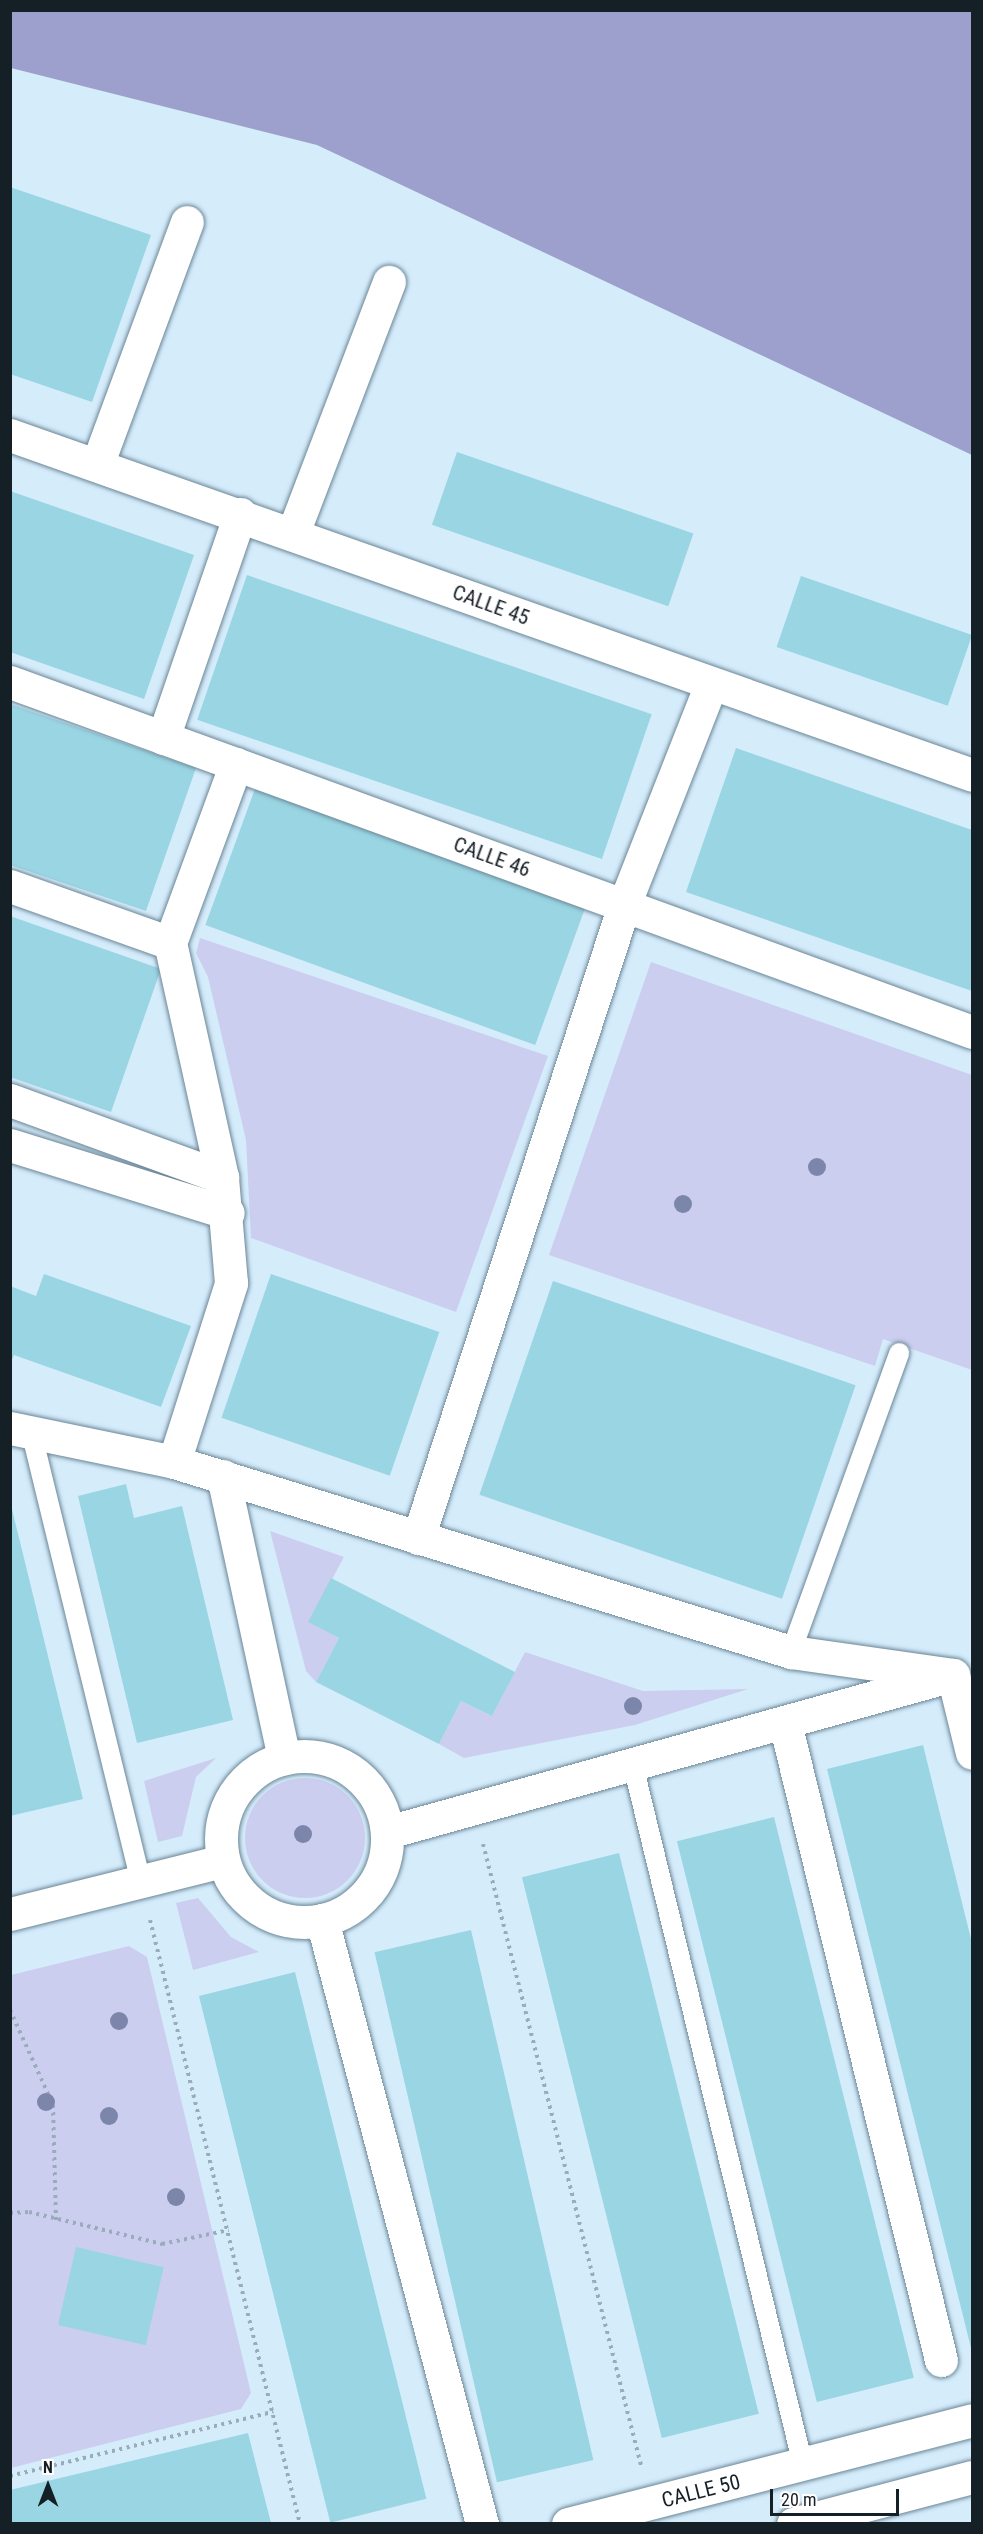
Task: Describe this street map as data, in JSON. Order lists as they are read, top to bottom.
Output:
{
  "streets": {
    "street": ["CALLE 45", "CALLE 46", "CALLE 50"]
  },
  "scale_bar": "20 m",
  "north": "top"
}
